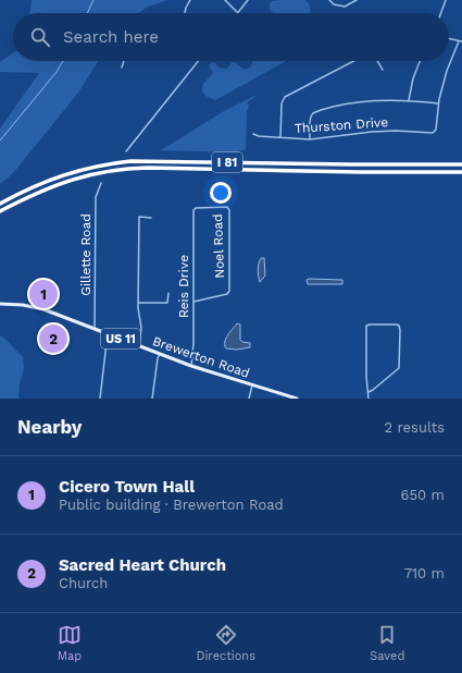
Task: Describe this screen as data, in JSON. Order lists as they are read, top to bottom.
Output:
{
  "streets": {
    "highway": ["I 81"],
    "main road": ["US 11", "Brewerton Road"],
    "street": [
      "Thurston Drive",
      "Noel Road",
      "Gillette Road",
      "Reis Drive"
    ]
  },
  "crossings": [
    ["Noel Road", "Reis Drive"],
    ["Gillette Road", "Brewerton Road"],
    ["Reis Drive", "Brewerton Road"]
  ],
  "page": {
    "search": "Search here",
    "pins": ["1", "2"],
    "heading": ["Nearby", "2 results"],
    "list": [
      {
        "mark": "1",
        "name": "Cicero Town Hall",
        "note": "Public building · Brewerton Road",
        "value": "650 m"
      },
      {
        "mark": "2",
        "name": "Sacred Heart Church",
        "note": "Church",
        "value": "710 m"
      }
    ],
    "nav": ["Map", "Directions", "Saved"]
  }
}
